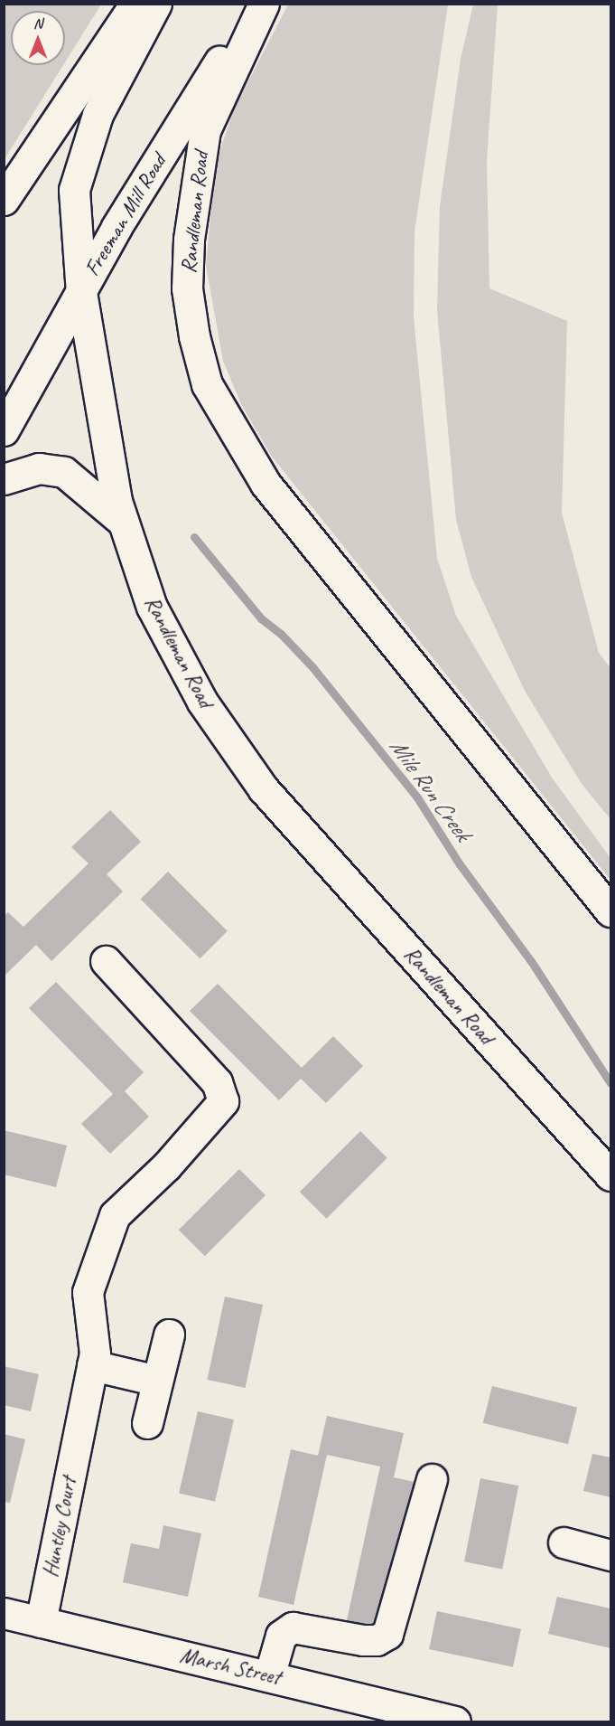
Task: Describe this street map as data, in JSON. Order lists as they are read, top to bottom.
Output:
{
  "streets": {
    "main road": [
      "Randleman Road",
      "Freeman Mill Road",
      "Huntley Court",
      "Marsh Street"
    ]
  },
  "crossings": [
    ["Randleman Road", "Freeman Mill Road"],
    ["Huntley Court", "Marsh Street"]
  ],
  "water": ["Mile Run Creek"],
  "north": "top"
}
